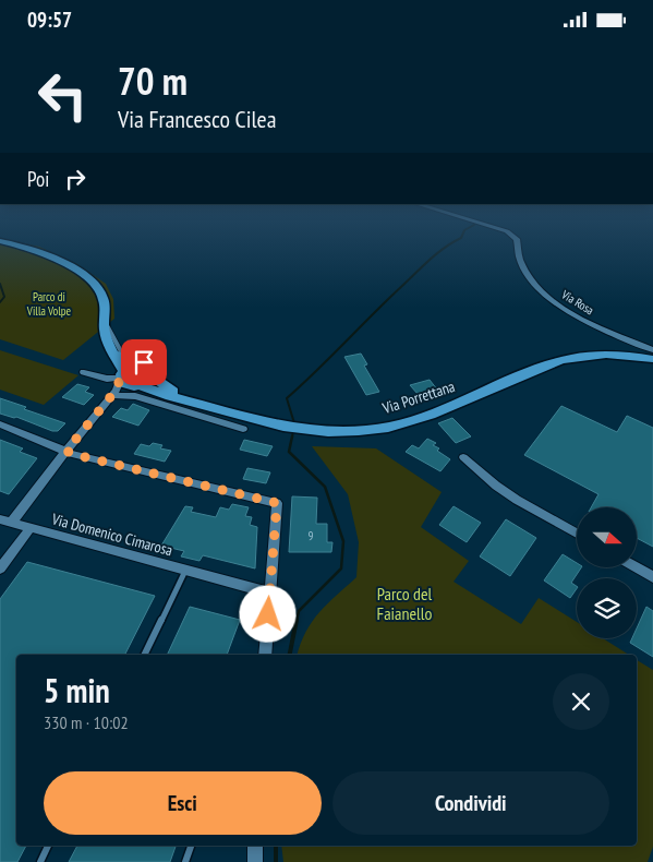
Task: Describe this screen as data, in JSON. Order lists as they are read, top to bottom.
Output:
{
  "streets": {
    "main road": ["Via Porrettana"],
    "street": ["Via Rosa", "Via Domenico Cimarosa"]
  },
  "parks": ["Parco di Villa Volpe", "Parco del Faianello"],
  "house_numbers": ["9"],
  "north": "right",
  "page": {
    "status": "09:57",
    "turn": ["70 m", "Via Francesco Cilea"],
    "then": "Poi",
    "heading": ["5 min", "330 m · 10:02"],
    "buttons": ["Esci", "Condividi"]
  }
}
